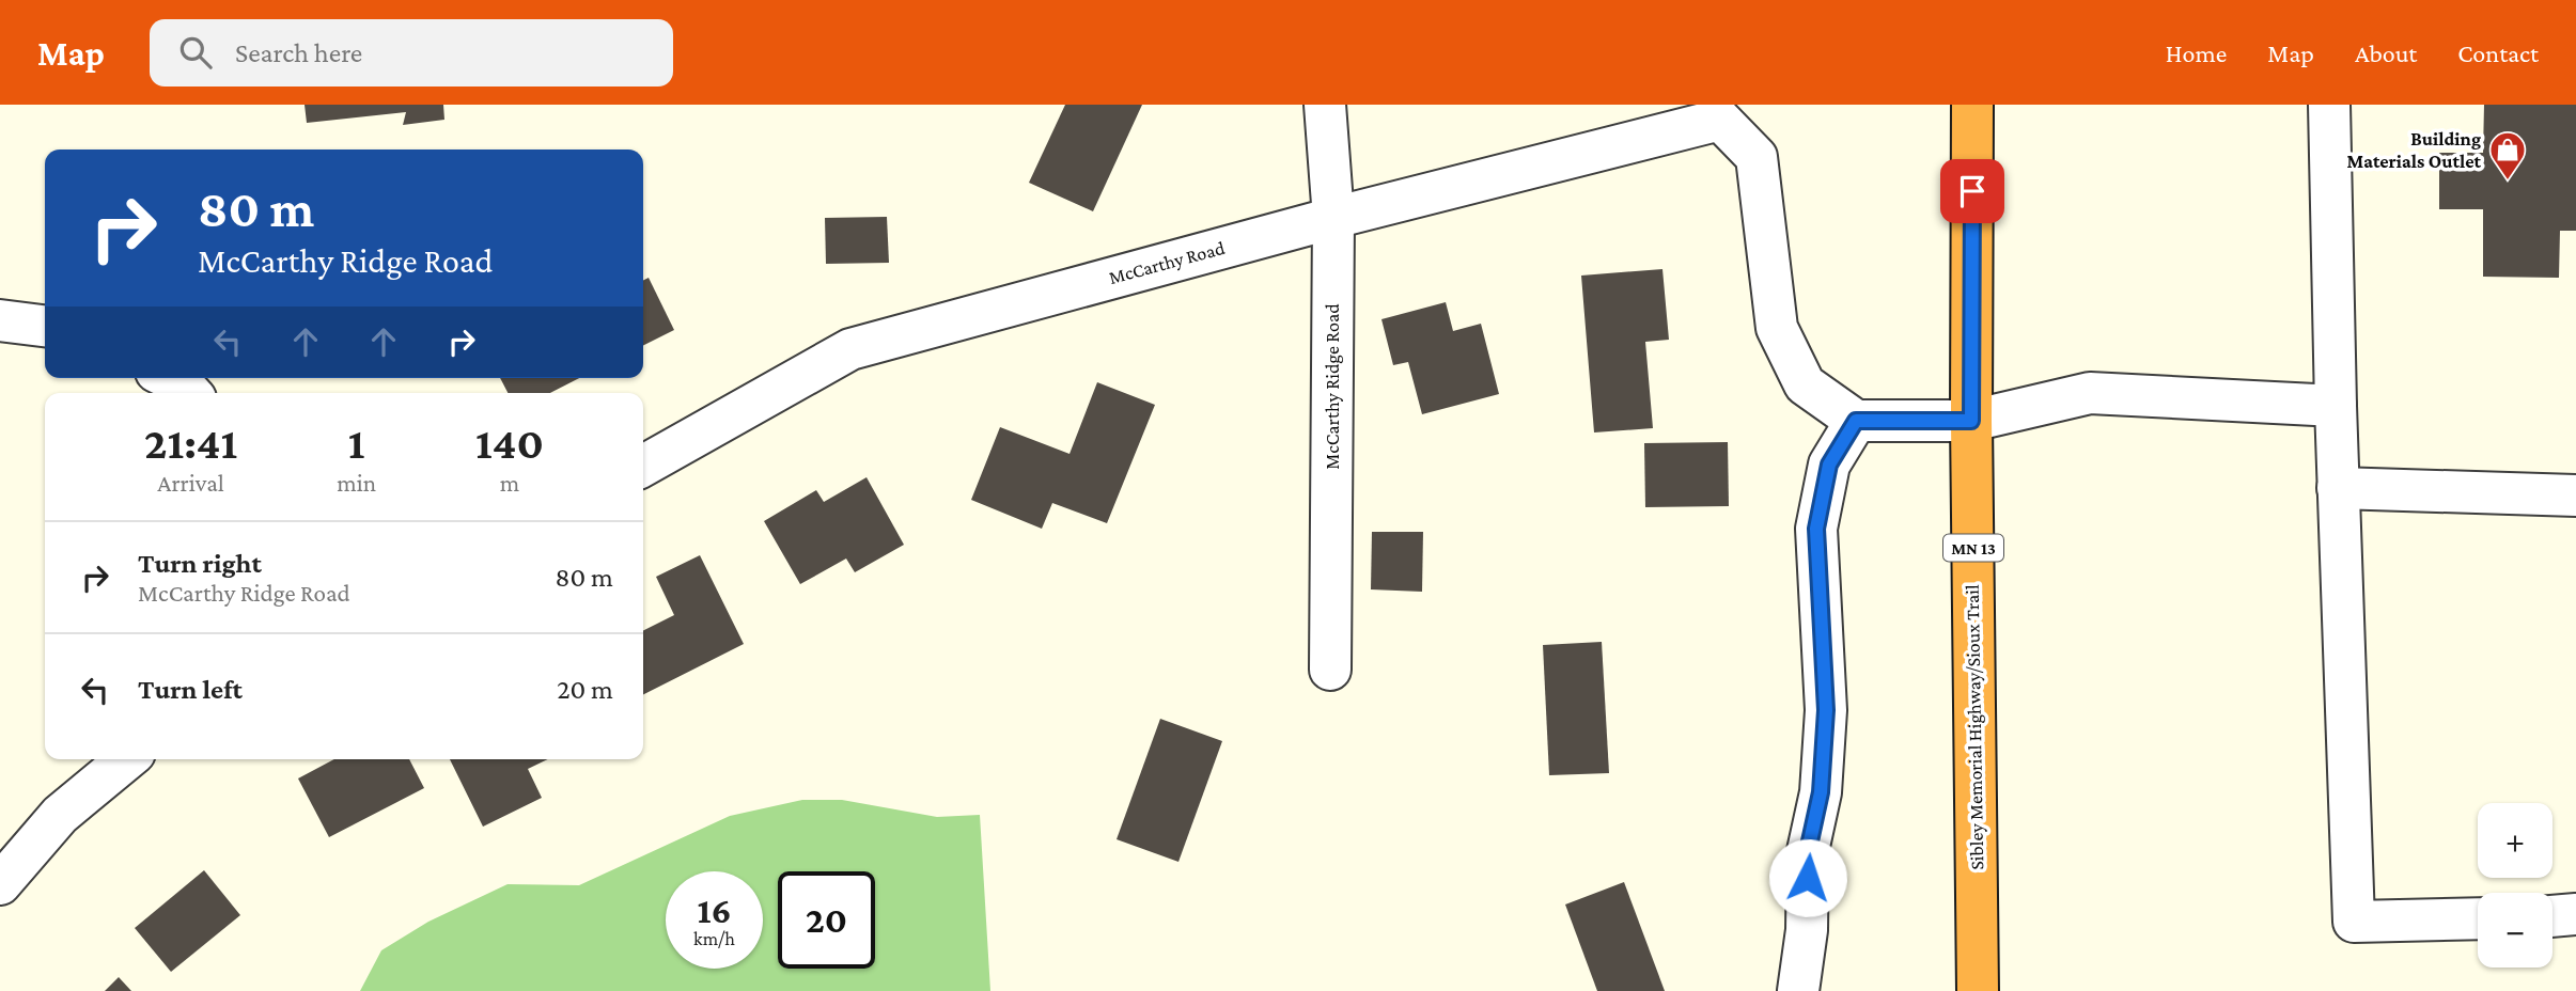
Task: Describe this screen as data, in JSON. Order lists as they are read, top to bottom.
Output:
{
  "streets": {
    "highway": ["MN 13", "Sibley Memorial Highway/Sioux Trail"],
    "street": ["McCarthy Road", "McCarthy Ridge Road"]
  },
  "crossings": [
    ["McCarthy Road", "McCarthy Ridge Road"]
  ],
  "places": {
    "shop": ["Building Materials Outlet"]
  },
  "page": {
    "header": "Map",
    "search": "Search here",
    "nav": [
      "Home",
      "Map",
      "About",
      "Contact"
    ],
    "turn": ["80 m", "McCarthy Ridge Road"],
    "eta": [
      "21:41",
      "Arrival",
      "1",
      "min",
      "140",
      "m"
    ],
    "list": [
      {
        "name": "Turn right",
        "note": "McCarthy Ridge Road",
        "value": "80 m"
      },
      {
        "name": "Turn left",
        "value": "20 m"
      }
    ],
    "map_buttons": ["+", "−"],
    "speed": "16 km/h",
    "limit": "20"
  }
}
